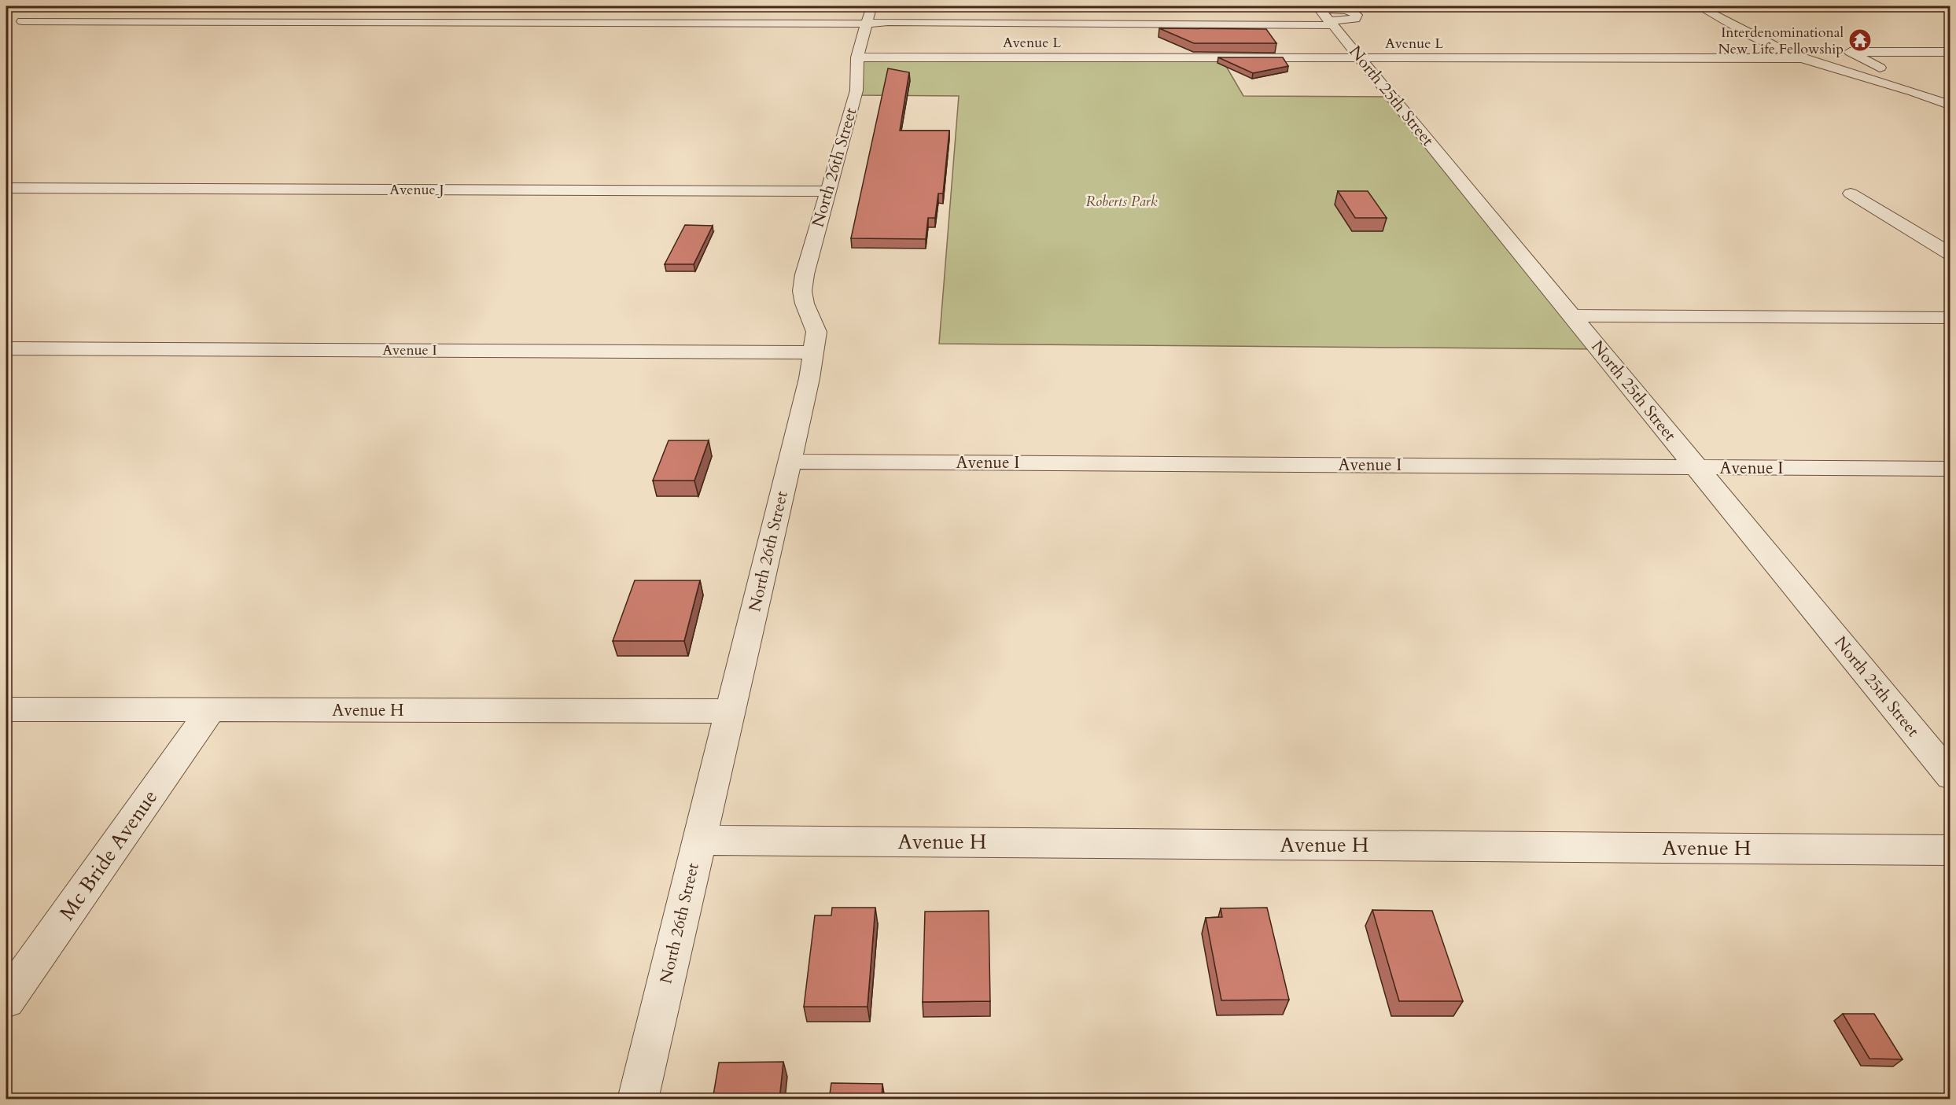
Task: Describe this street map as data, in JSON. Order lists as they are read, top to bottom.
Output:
{
  "streets": {
    "street": [
      "Avenue L",
      "North 25th Street",
      "North 26th Street",
      "Avenue J",
      "Avenue I",
      "Avenue H",
      "Mc Bride Avenue"
    ]
  },
  "crossings": [
    ["Avenue L", "North 25th Street"],
    ["Avenue L", "North 26th Street"],
    ["North 25th Street", "Avenue I"],
    ["North 26th Street", "Avenue J"],
    ["North 26th Street", "Avenue I"],
    ["North 26th Street", "Avenue H"],
    ["Avenue H", "Mc Bride Avenue"]
  ],
  "parks": ["Roberts Park"],
  "places": {
    "temple": ["Interdenominational New Life Fellowship"]
  }
}
